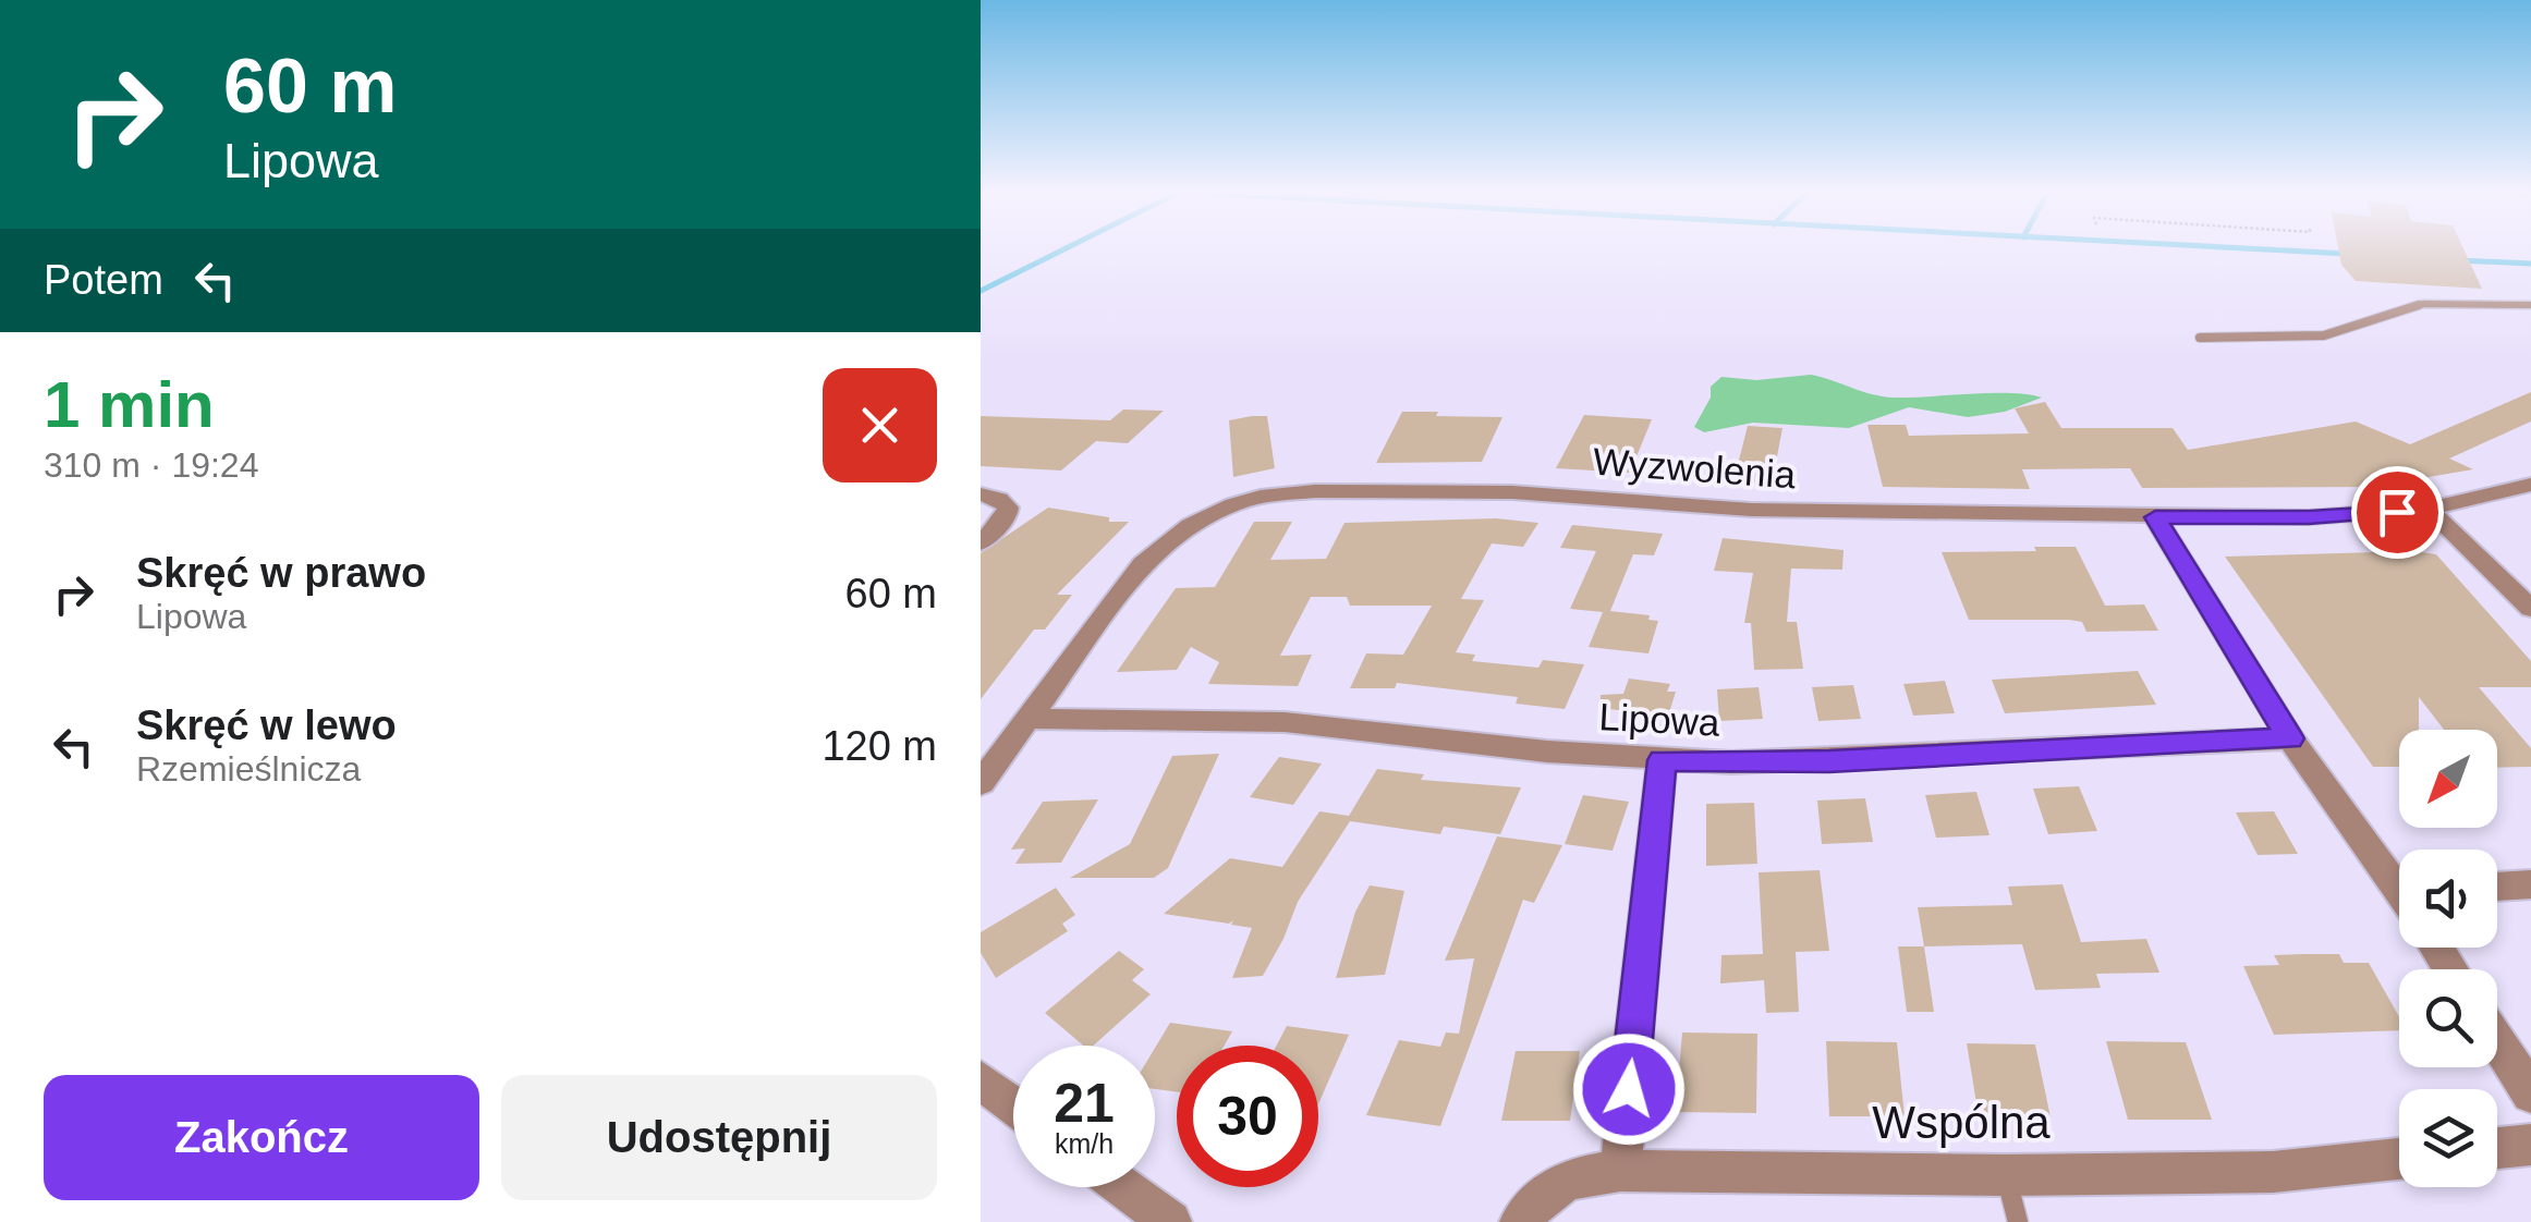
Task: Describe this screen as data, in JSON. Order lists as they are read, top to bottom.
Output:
{
  "streets": {
    "street": ["Wyzwolenia", "Lipowa", "Wspólna"]
  },
  "crossings": [
    ["Wyzwolenia", "Lipowa"]
  ],
  "north": "bottom left",
  "page": {
    "turn": ["60 m", "Lipowa"],
    "then": "Potem",
    "heading": ["1 min", "310 m · 19:24"],
    "list": [
      {
        "name": "Skręć w prawo",
        "note": "Lipowa",
        "value": "60 m"
      },
      {
        "name": "Skręć w lewo",
        "note": "Rzemieślnicza",
        "value": "120 m"
      }
    ],
    "speed": "21 km/h",
    "limit": "30",
    "buttons": ["Zakończ", "Udostępnij"]
  }
}
